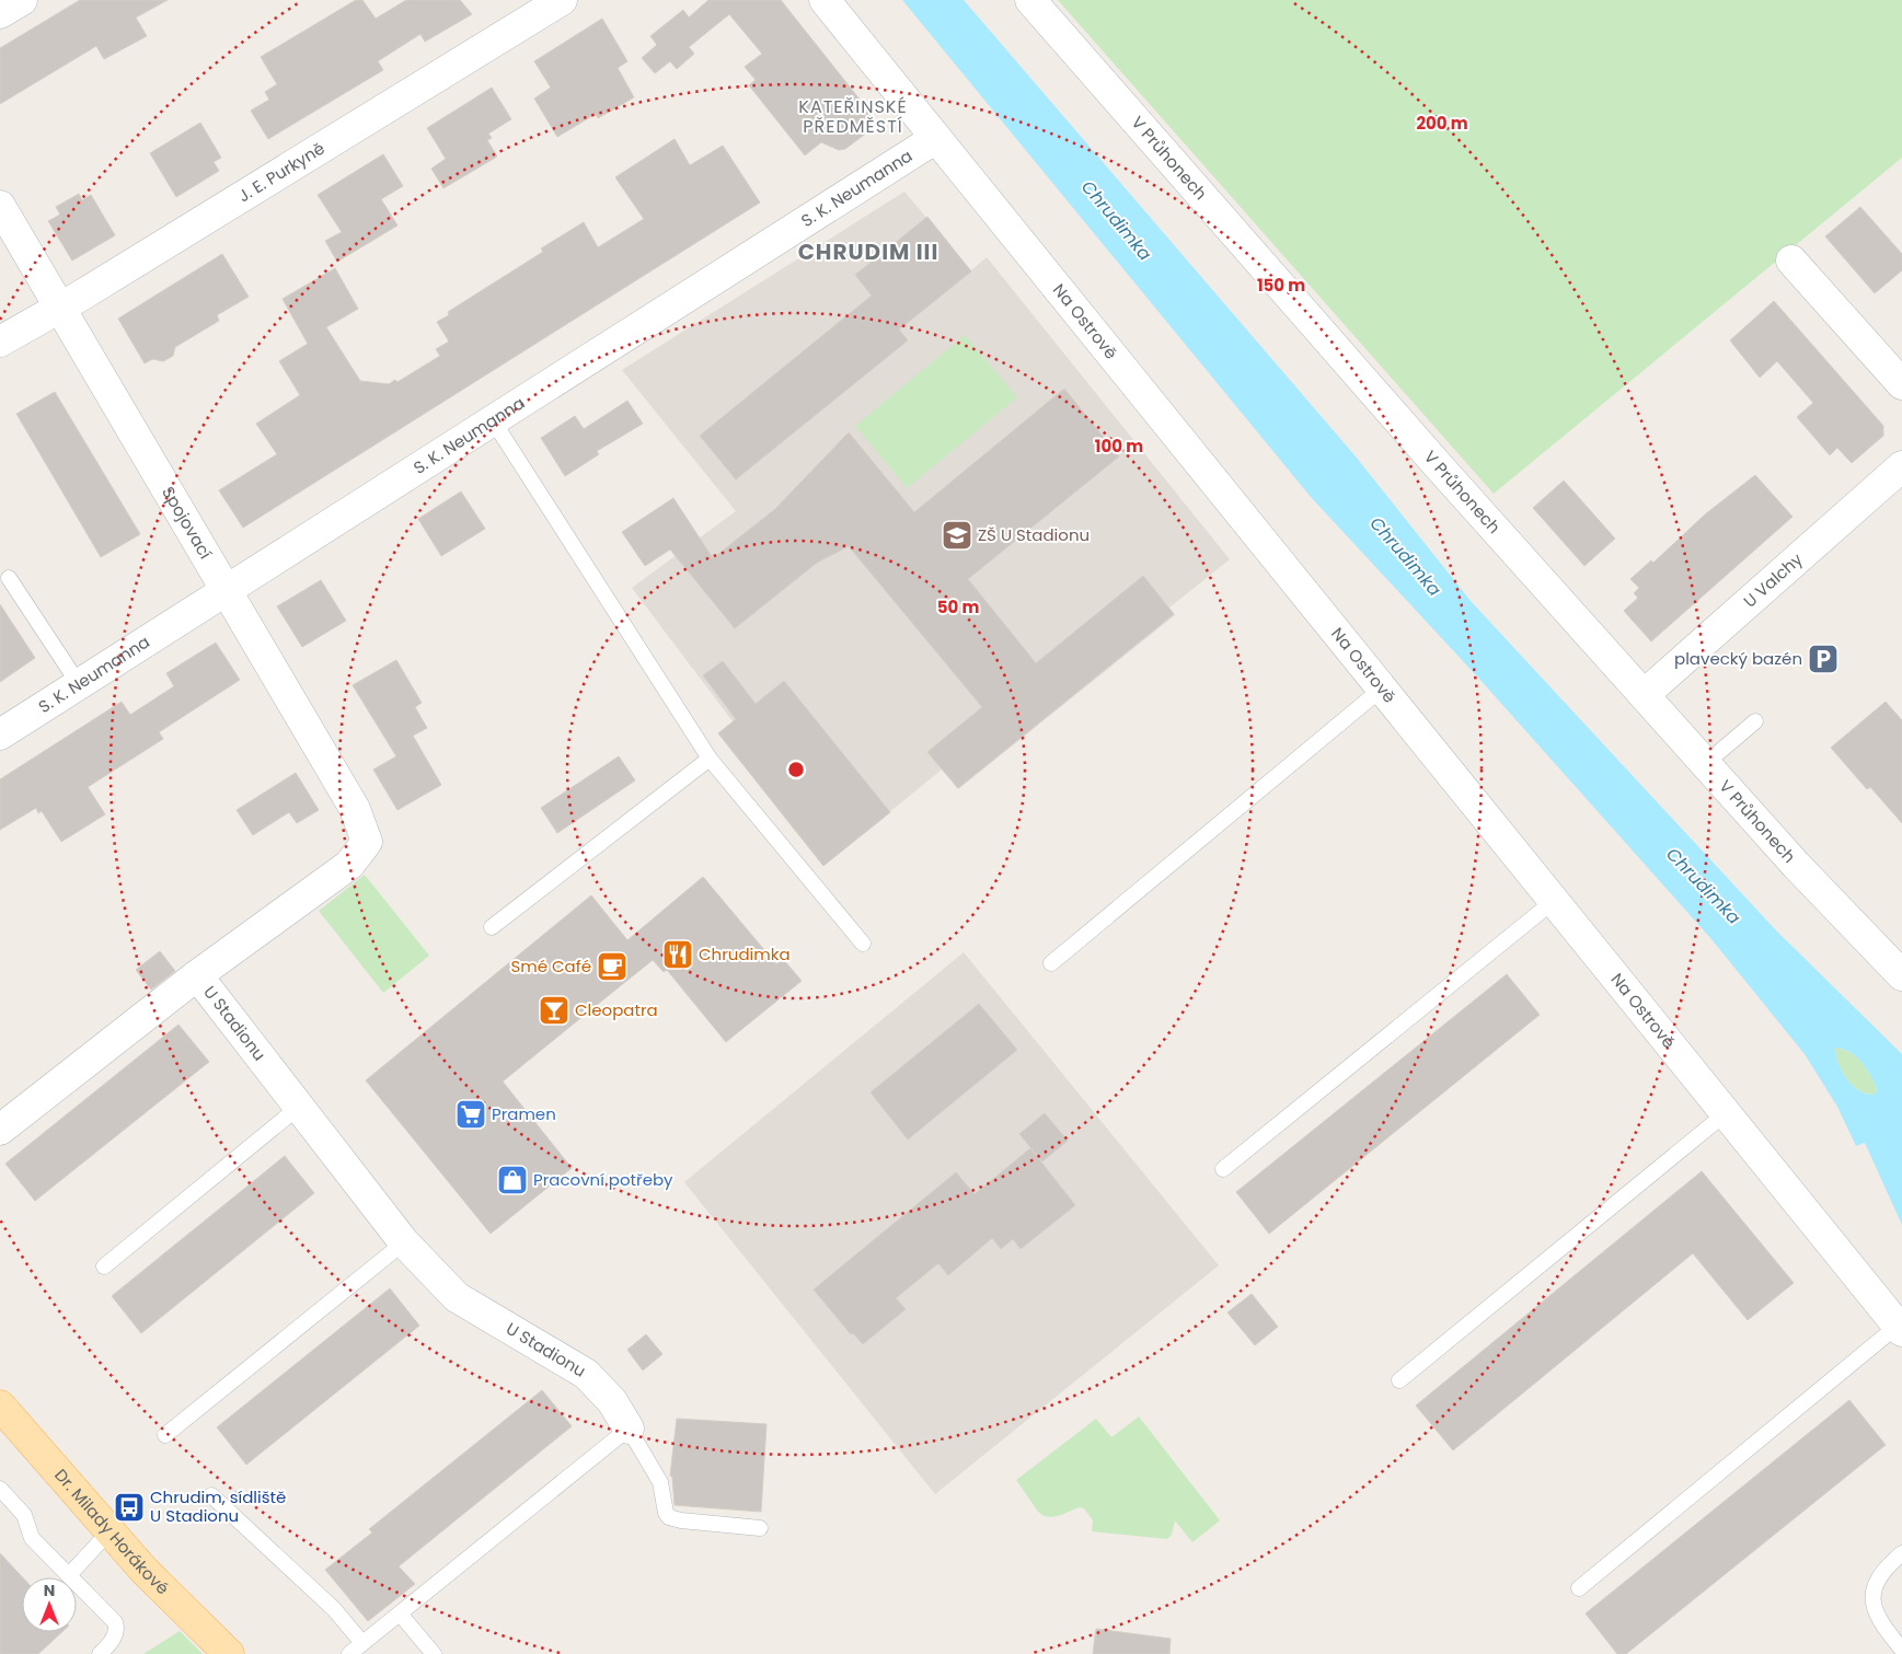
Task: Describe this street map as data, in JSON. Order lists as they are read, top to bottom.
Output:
{
  "streets": {
    "main road": ["Dr. Milady Horákové"],
    "street": [
      "V Průhonech",
      "J. E. Purkyně",
      "S. K. Neumanna",
      "Na Ostrově",
      "Spojovací",
      "U Valchy",
      "U Stadionu"
    ]
  },
  "crossings": [
    ["V Průhonech", "U Valchy"],
    ["J. E. Purkyně", "Spojovací"],
    ["S. K. Neumanna", "Na Ostrově"],
    ["S. K. Neumanna", "Spojovací"],
    ["Spojovací", "U Stadionu"]
  ],
  "districts": ["KATEŘINSKÉ PŘEDMĚSTÍ", "CHRUDIM III"],
  "water": ["Chrudimka"],
  "places": {
    "school or university": ["ZŠ U Stadionu"],
    "parking": ["plavecký bazén"],
    "restaurant": ["Chrudimka"],
    "cafe": ["Smé Café"],
    "bar": ["Cleopatra"],
    "supermarket": ["Pramen"],
    "shop": ["Pracovní potřeby"],
    "bus stop": ["Chrudim, sídliště U Stadionu"]
  },
  "north": "top",
  "rings": [
    "200 m",
    "150 m",
    "100 m",
    "50 m"
  ]
}
